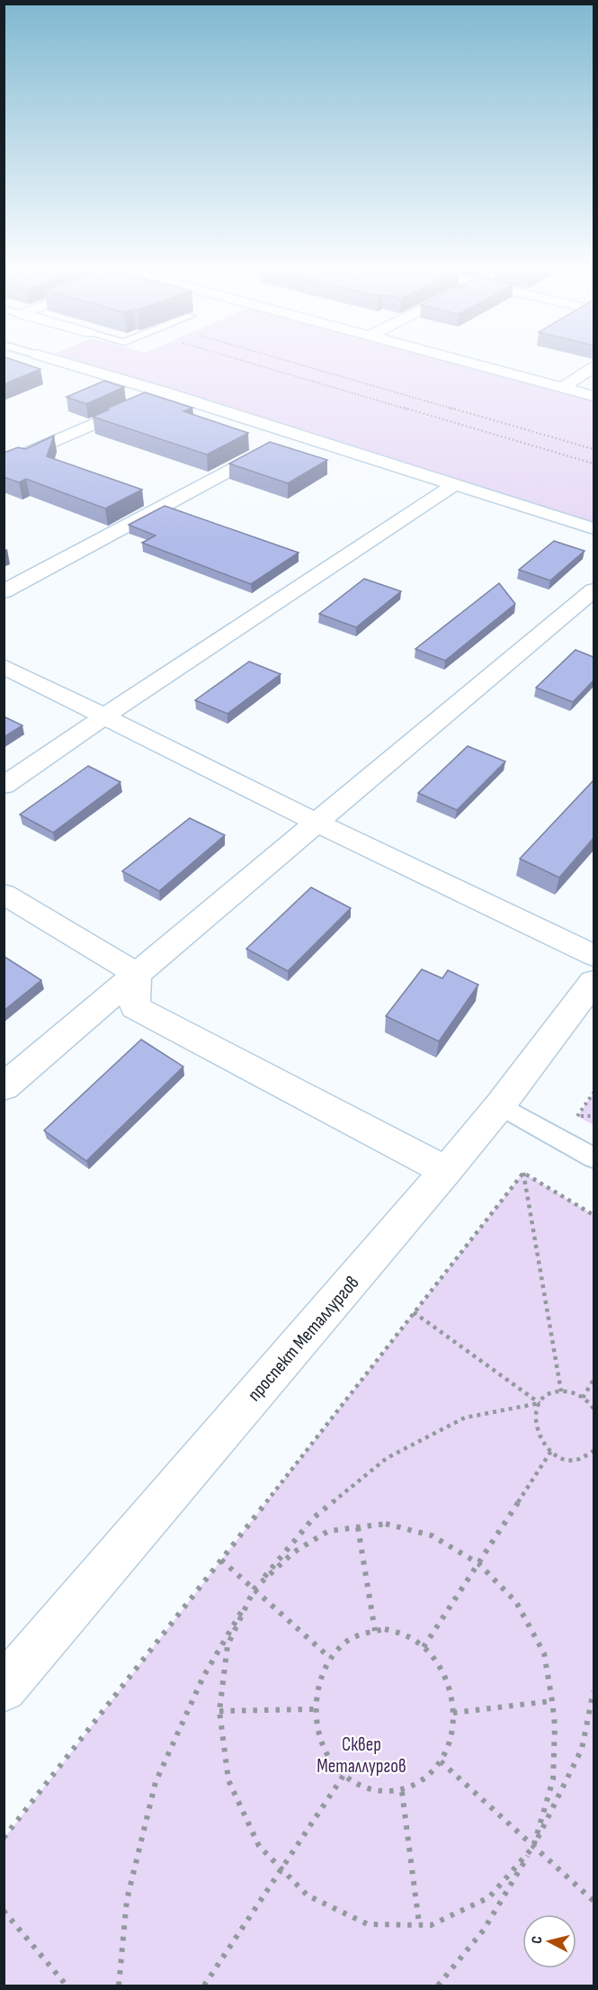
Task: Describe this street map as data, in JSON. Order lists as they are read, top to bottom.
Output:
{
  "streets": {
    "street": ["проспект Металлургов"]
  },
  "parks": ["Сквер Металлургов"],
  "north": "left"
}
